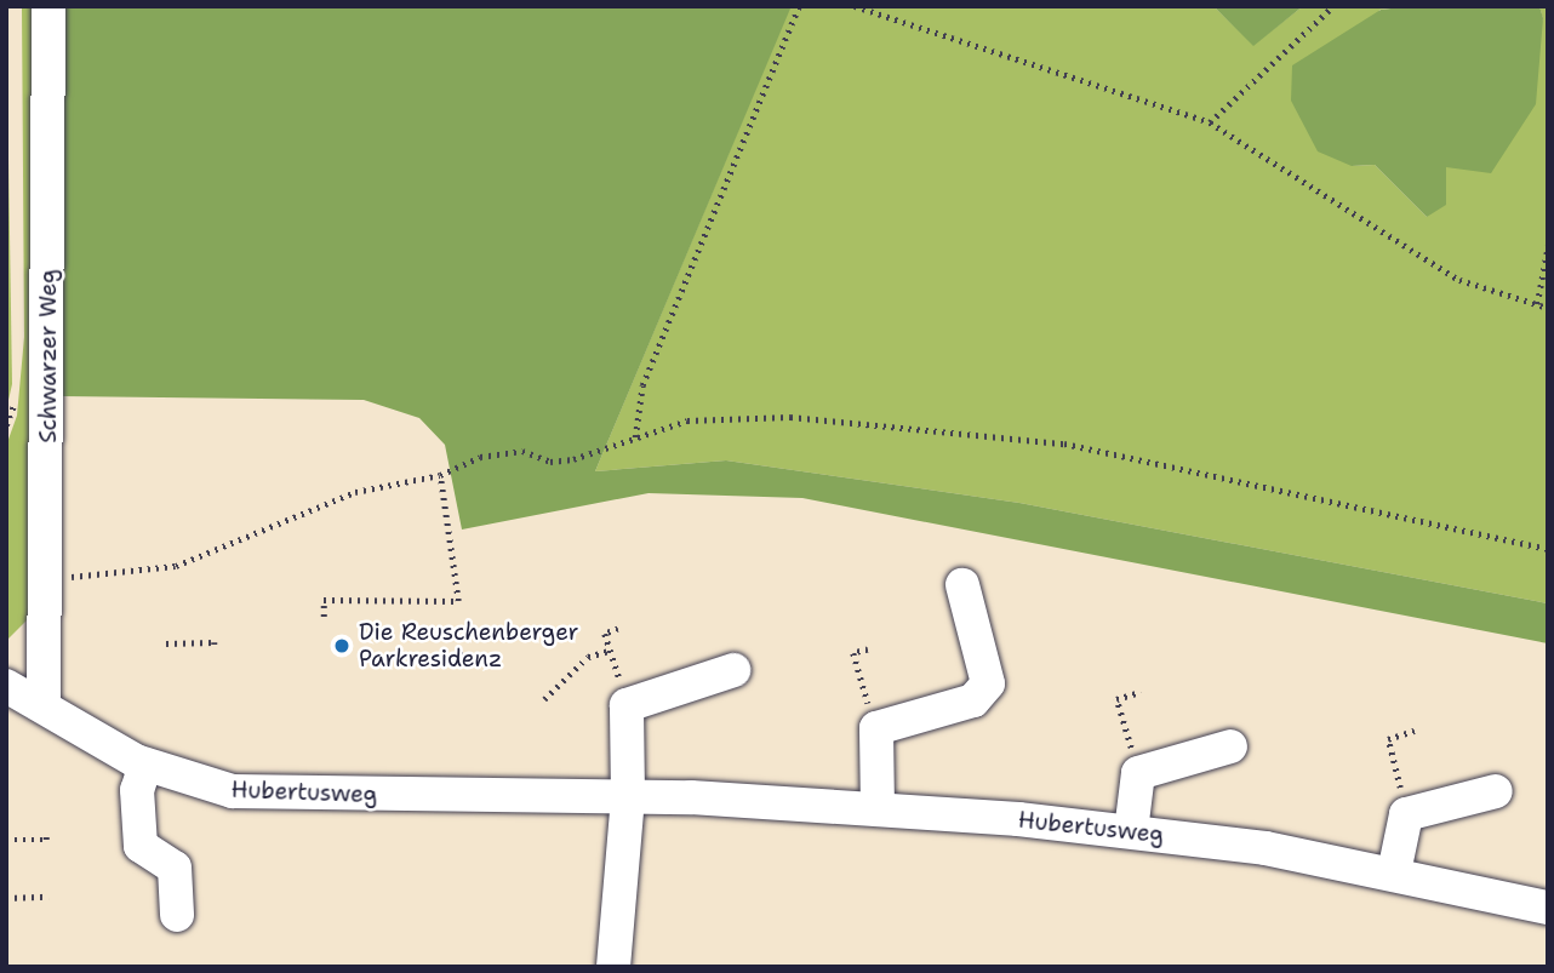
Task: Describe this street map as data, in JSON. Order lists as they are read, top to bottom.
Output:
{
  "streets": {
    "street": ["Schwarzer Weg", "Hubertusweg"]
  },
  "crossings": [
    ["Schwarzer Weg", "Hubertusweg"]
  ],
  "places": ["Die Reuschenberger Parkresidenz"]
}
